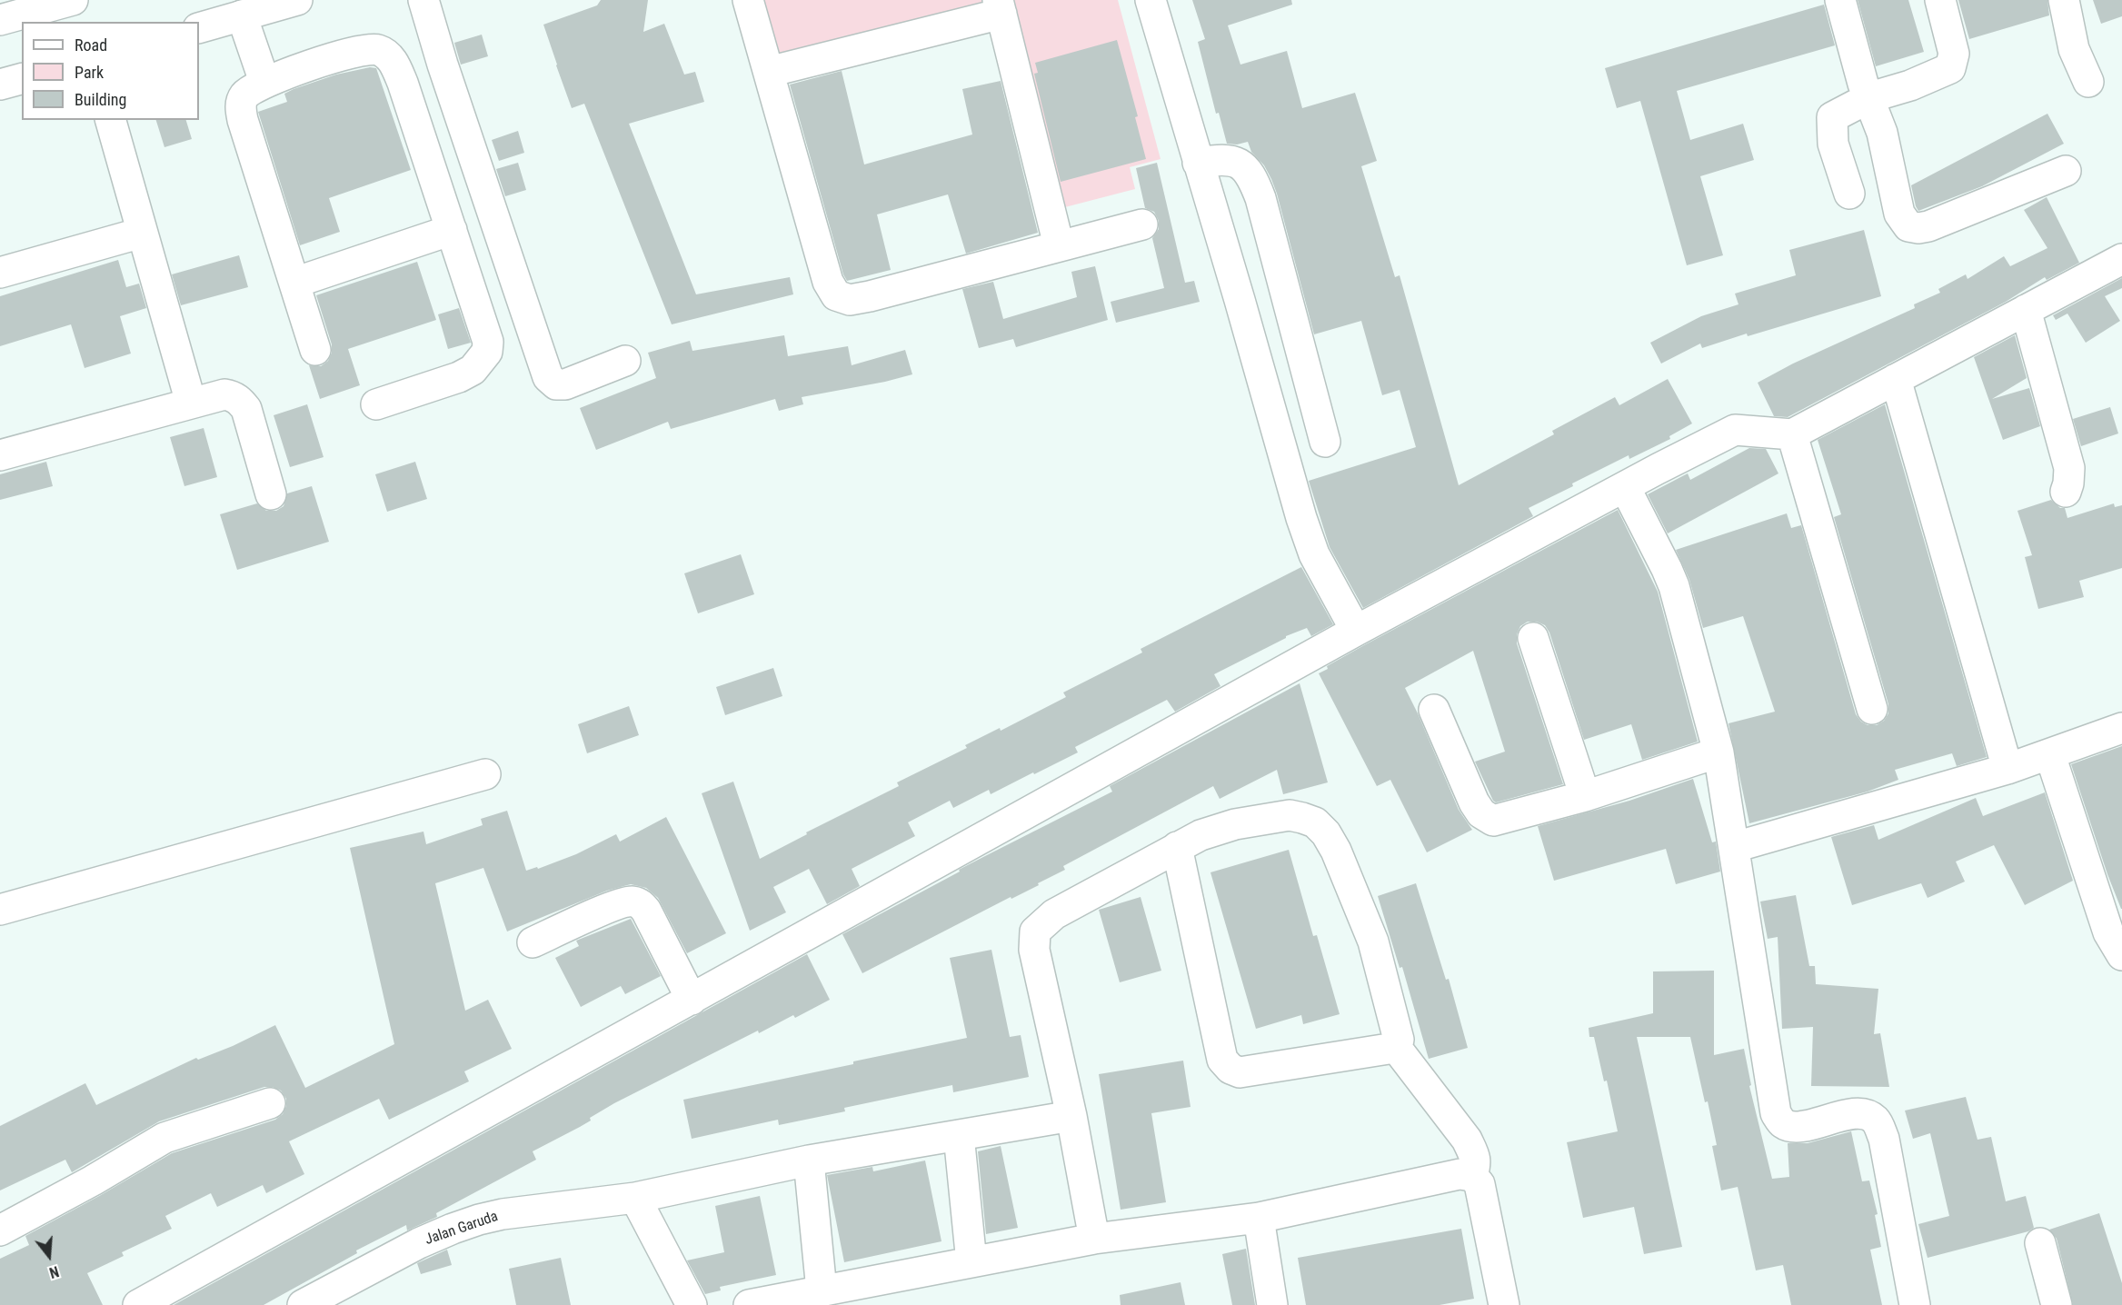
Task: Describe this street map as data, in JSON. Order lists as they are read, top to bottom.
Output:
{
  "streets": {
    "main road": ["Jalan Garuda"]
  },
  "legend": ["Road", "Park", "Building"],
  "north": "bottom"
}
